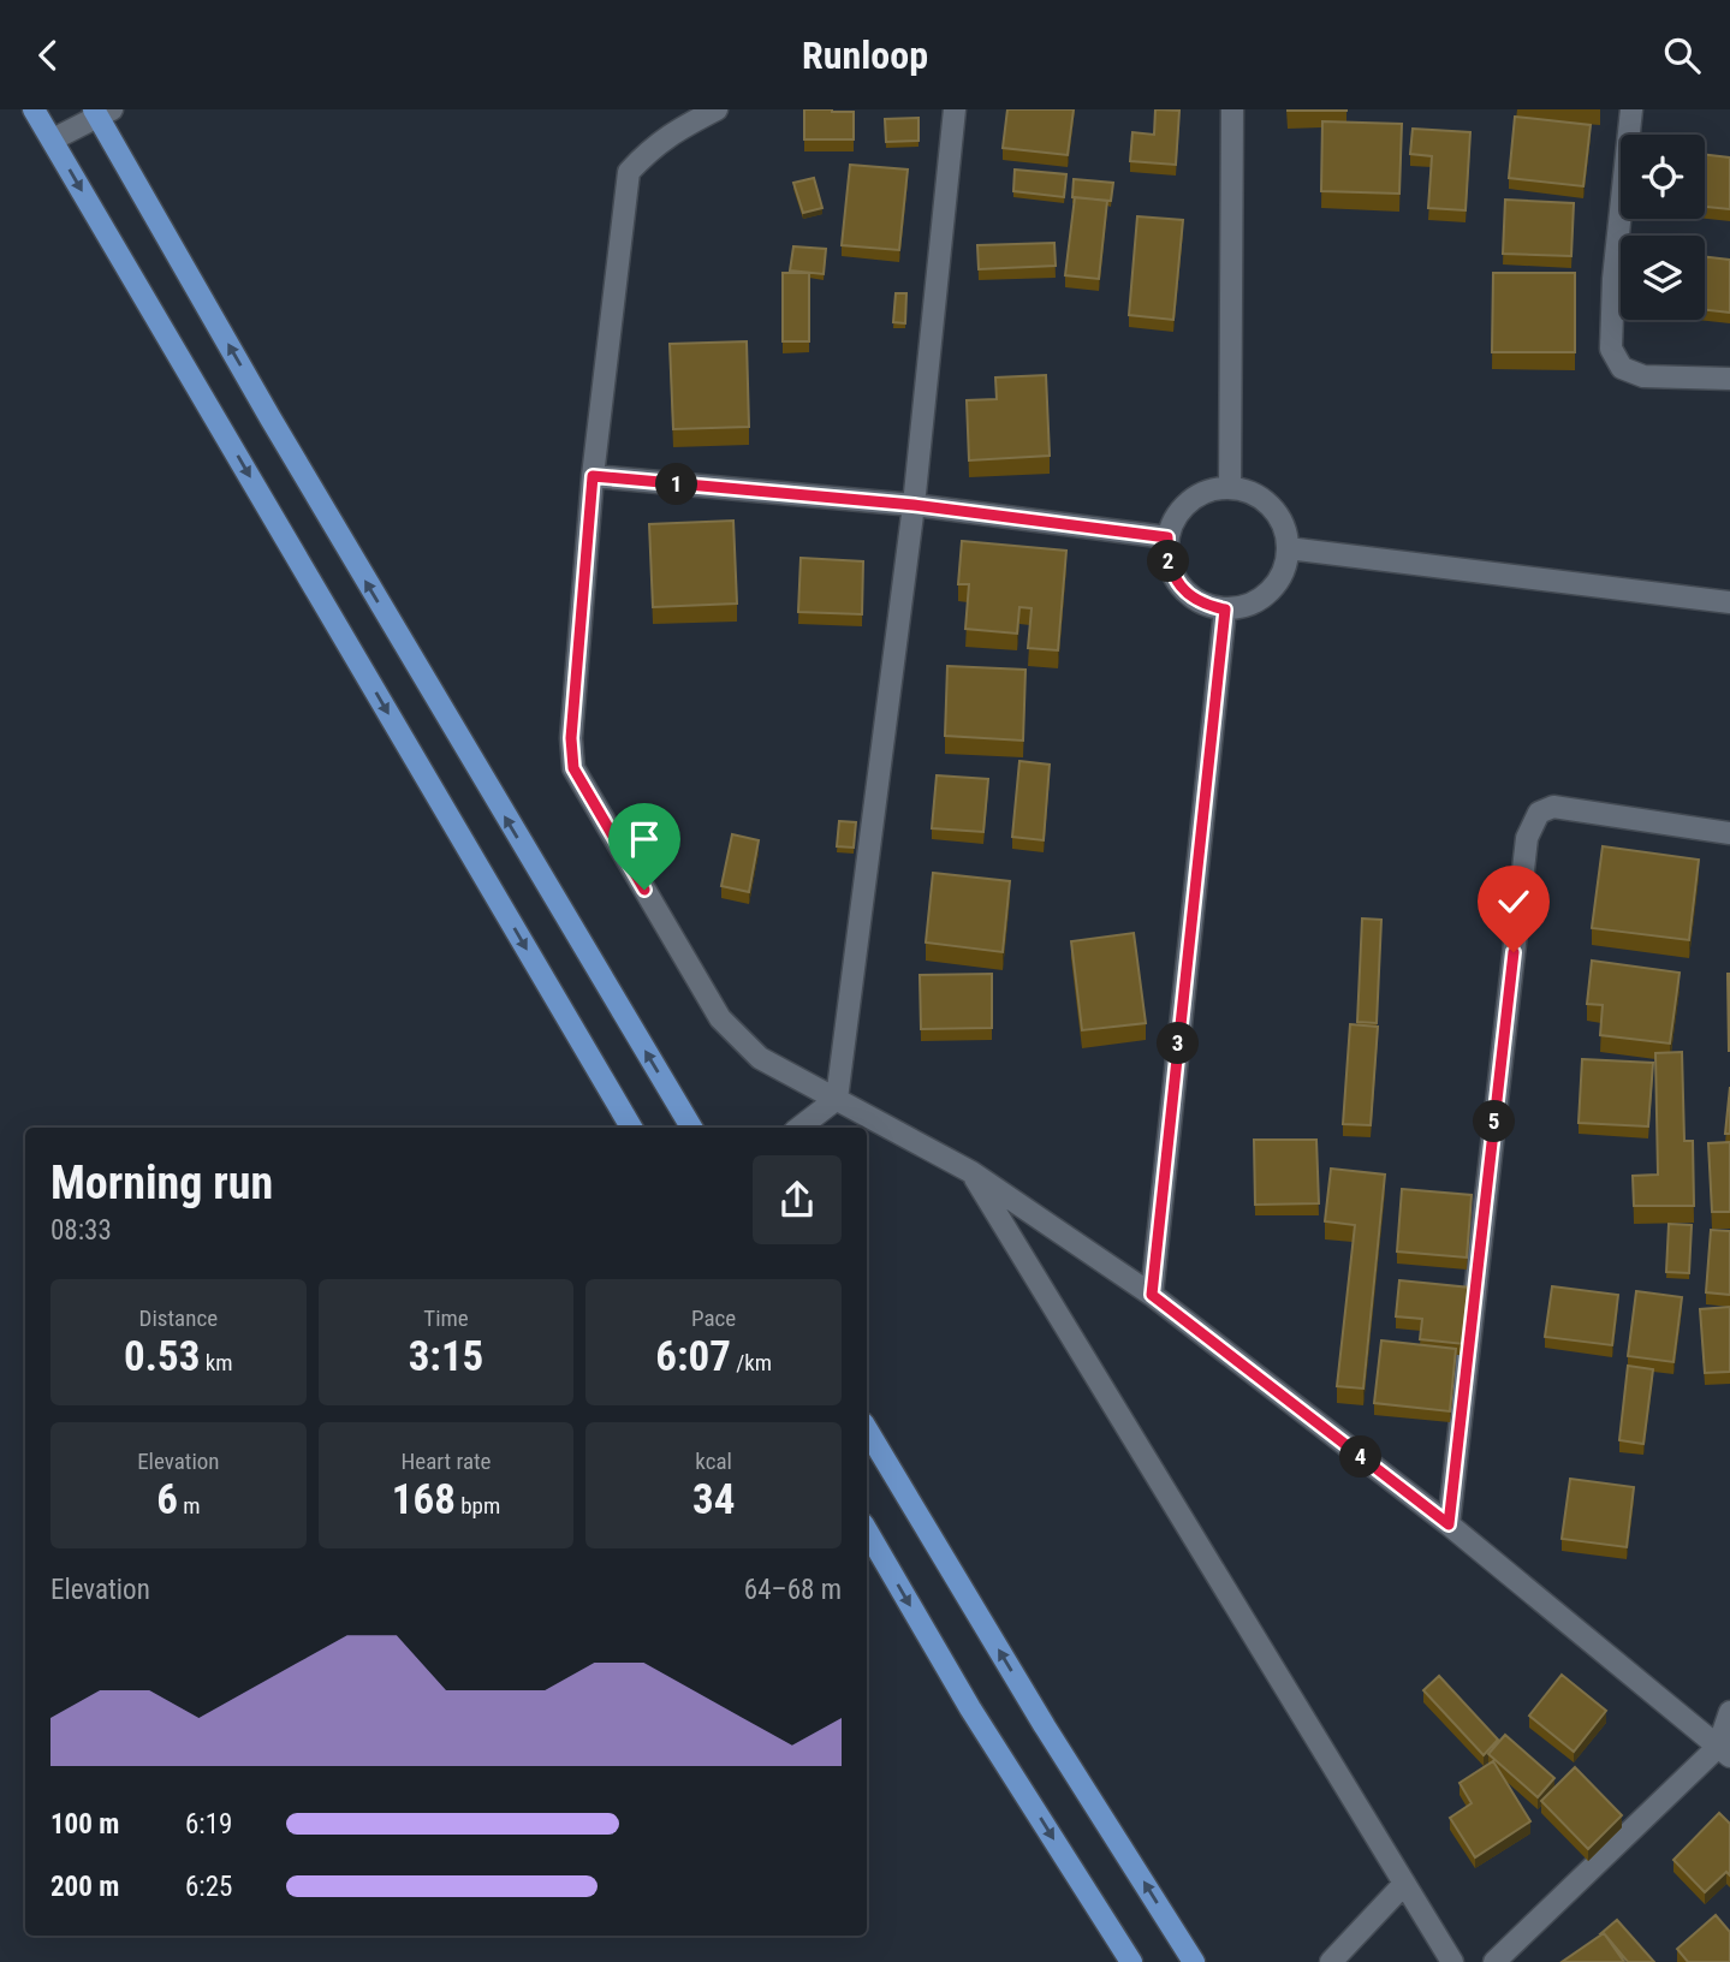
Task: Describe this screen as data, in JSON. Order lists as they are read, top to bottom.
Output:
{
  "page": {
    "header": "Runloop",
    "pins": [
      "1",
      "2",
      "3",
      "5",
      "4"
    ],
    "heading": ["Morning run", "08:33"],
    "stats": [
      ["Distance", "0.53 km"],
      ["Time", "3:15"],
      ["Pace", "6:07 /km"],
      ["Elevation", "6 m"],
      ["Heart rate", "168 bpm"],
      ["kcal", "34"]
    ],
    "chart": ["Elevation", "64–68 m"],
    "list": [
      {
        "name": "100 m",
        "note": "6:19"
      },
      {
        "name": "200 m",
        "note": "6:25"
      }
    ]
  }
}
